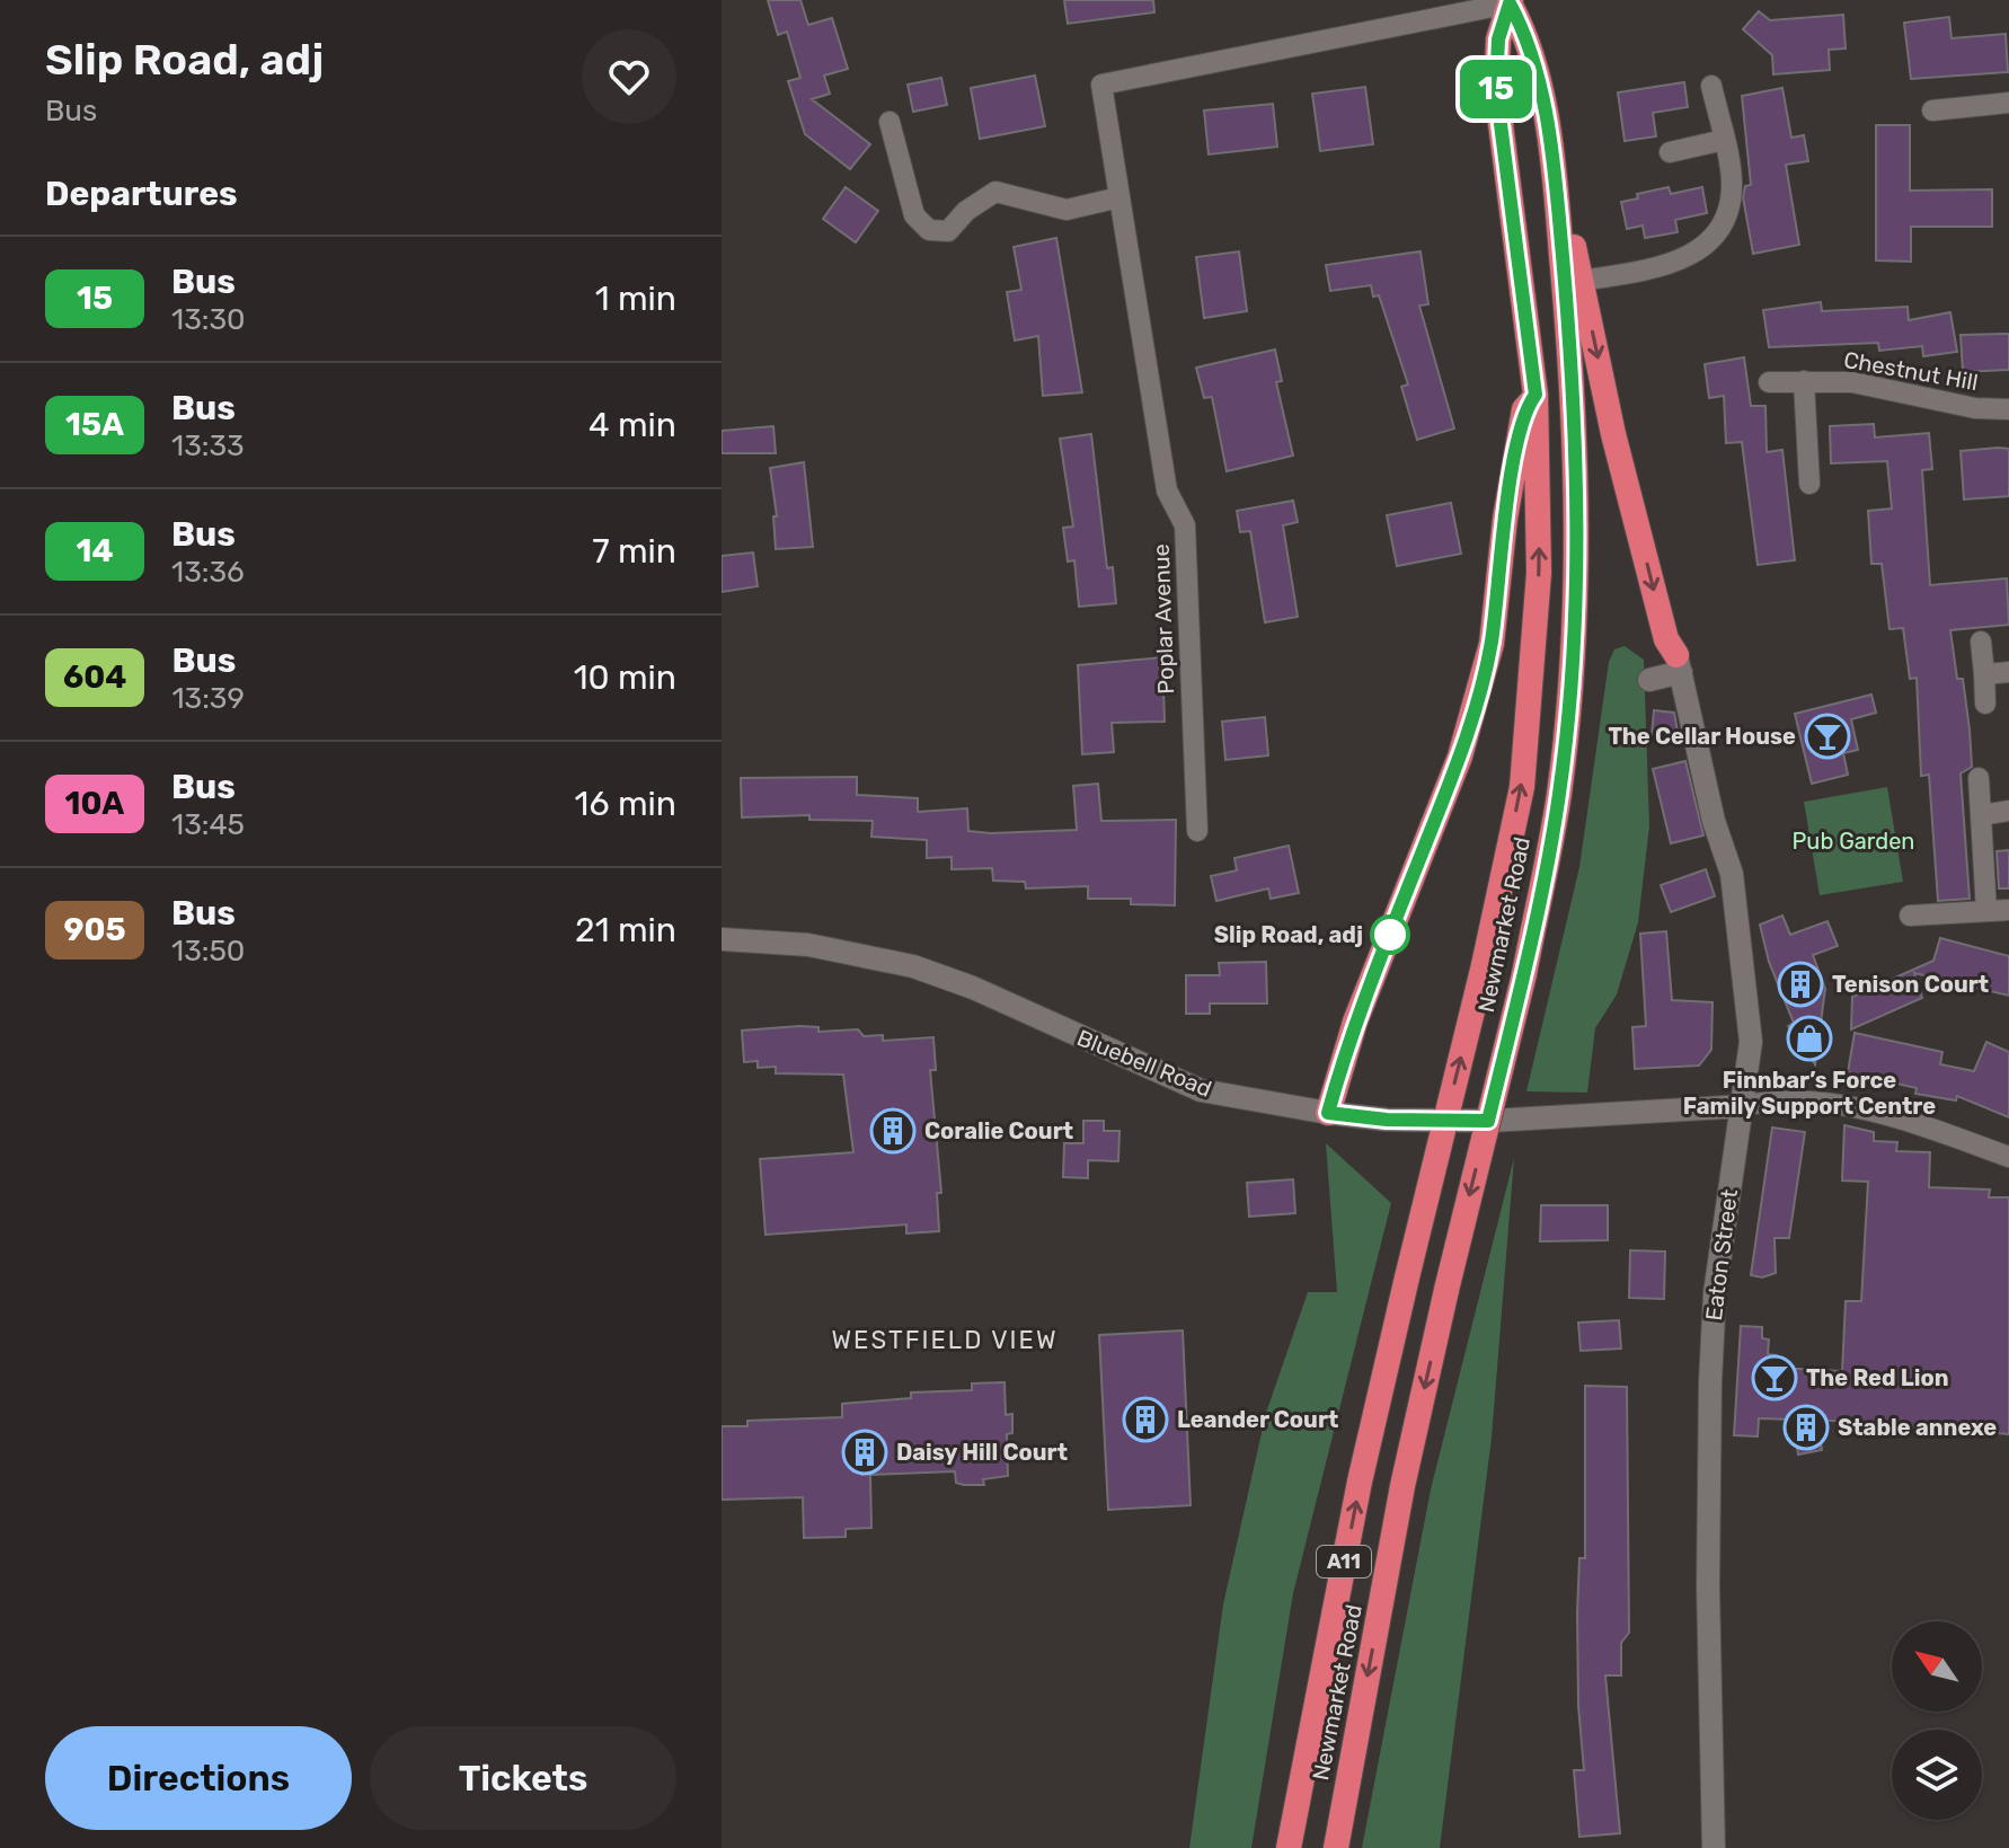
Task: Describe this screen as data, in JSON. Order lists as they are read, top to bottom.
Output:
{
  "streets": {
    "highway": ["Newmarket Road", "A11"],
    "street": [
      "Chestnut Hill",
      "Poplar Avenue",
      "Bluebell Road",
      "Eaton Street"
    ]
  },
  "crossings": [
    ["Poplar Avenue", "Newmarket Road"],
    ["Newmarket Road", "A11"],
    ["Bluebell Road", "Eaton Street"],
    ["Bluebell Road", "A11"]
  ],
  "districts": ["WESTFIELD VIEW"],
  "parks": ["Pub Garden"],
  "places": {
    "bar": ["The Cellar House", "The Red Lion"],
    "other": ["Slip Road, adj"],
    "building": [
      "Tenison Court",
      "Coralie Court",
      "Leander Court",
      "Stable annexe",
      "Daisy Hill Court"
    ],
    "shop": ["Finnbar’s Force Family Support Centre"]
  },
  "lines": ["bus line 15"],
  "north": "top left",
  "page": {
    "heading": [
      ["Slip Road, adj", "Bus"],
      "Departures"
    ],
    "on_map": "15",
    "list": [
      {
        "mark": "15",
        "name": "Bus",
        "note": "13:30",
        "value": "1 min"
      },
      {
        "mark": "15A",
        "name": "Bus",
        "note": "13:33",
        "value": "4 min"
      },
      {
        "mark": "14",
        "name": "Bus",
        "note": "13:36",
        "value": "7 min"
      },
      {
        "mark": "604",
        "name": "Bus",
        "note": "13:39",
        "value": "10 min"
      },
      {
        "mark": "10A",
        "name": "Bus",
        "note": "13:45",
        "value": "16 min"
      },
      {
        "mark": "905",
        "name": "Bus",
        "note": "13:50",
        "value": "21 min"
      }
    ],
    "buttons": ["Directions", "Tickets"]
  }
}
